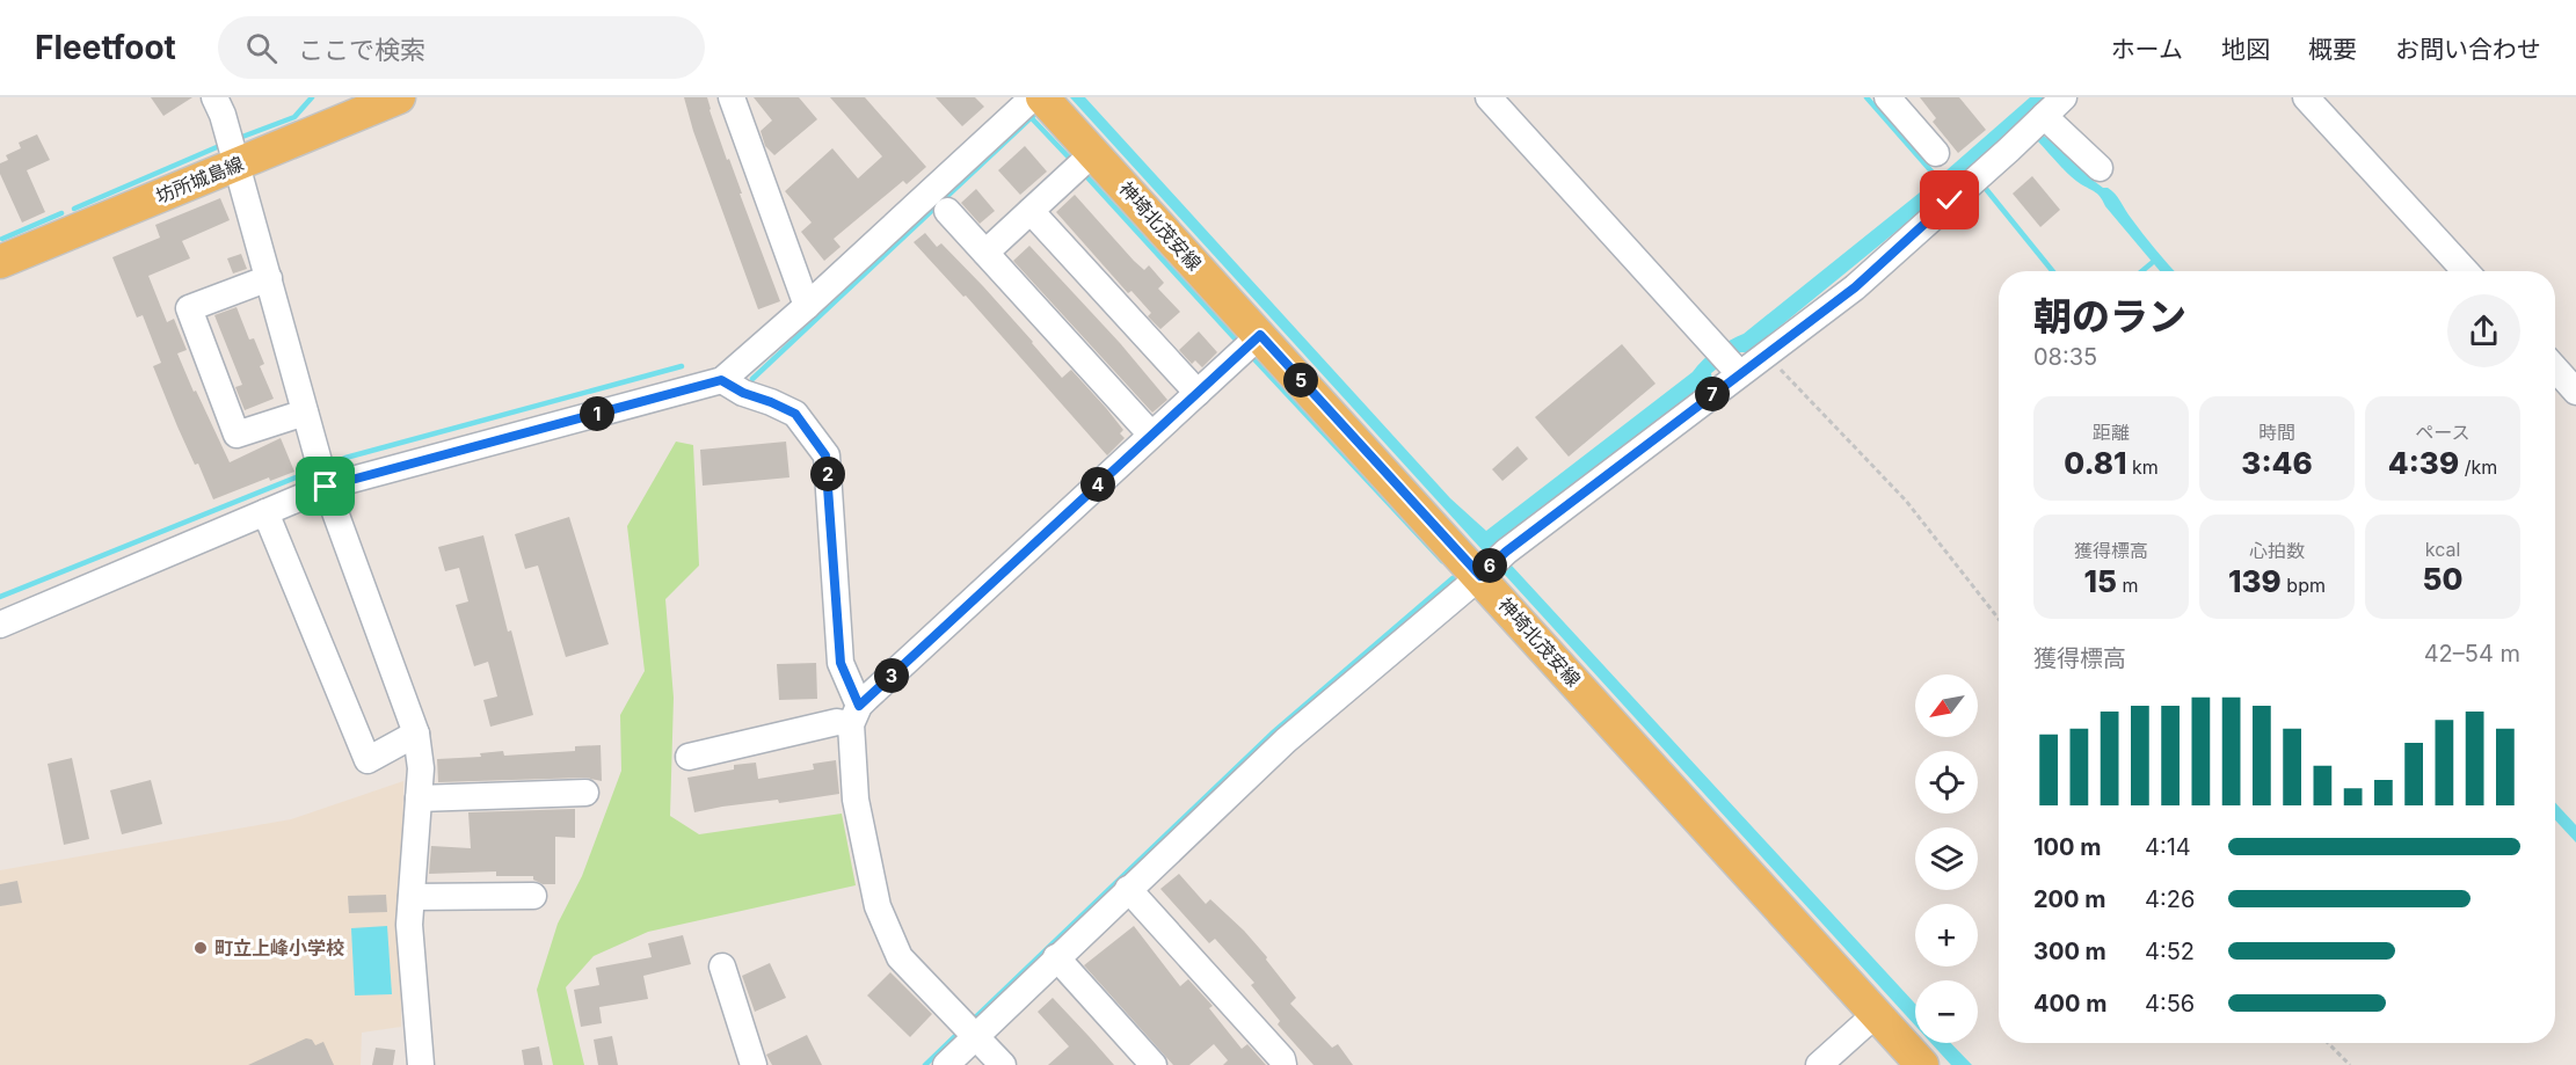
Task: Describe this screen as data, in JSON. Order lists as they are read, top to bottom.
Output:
{
  "streets": {
    "main road": ["坊所城島線", "神埼北茂安線"]
  },
  "places": ["町立上峰小学校"],
  "north": "bottom left",
  "page": {
    "header": "Fleetfoot",
    "search": "ここで検索",
    "nav": [
      "ホーム",
      "地図",
      "概要",
      "お問い合わせ"
    ],
    "heading": ["朝のラン", "08:35"],
    "pins": [
      "5",
      "7",
      "1",
      "2",
      "4",
      "6",
      "3"
    ],
    "stats": [
      ["距離", "0.81 km"],
      ["時間", "3:46"],
      ["ペース", "4:39 /km"],
      ["獲得標高", "15 m"],
      ["心拍数", "139 bpm"],
      ["kcal", "50"]
    ],
    "chart": ["獲得標高", "42–54 m"],
    "map_buttons": ["+", "−"],
    "list": [
      {
        "name": "100 m",
        "note": "4:14"
      },
      {
        "name": "200 m",
        "note": "4:26"
      },
      {
        "name": "300 m",
        "note": "4:52"
      },
      {
        "name": "400 m",
        "note": "4:56"
      }
    ]
  }
}
